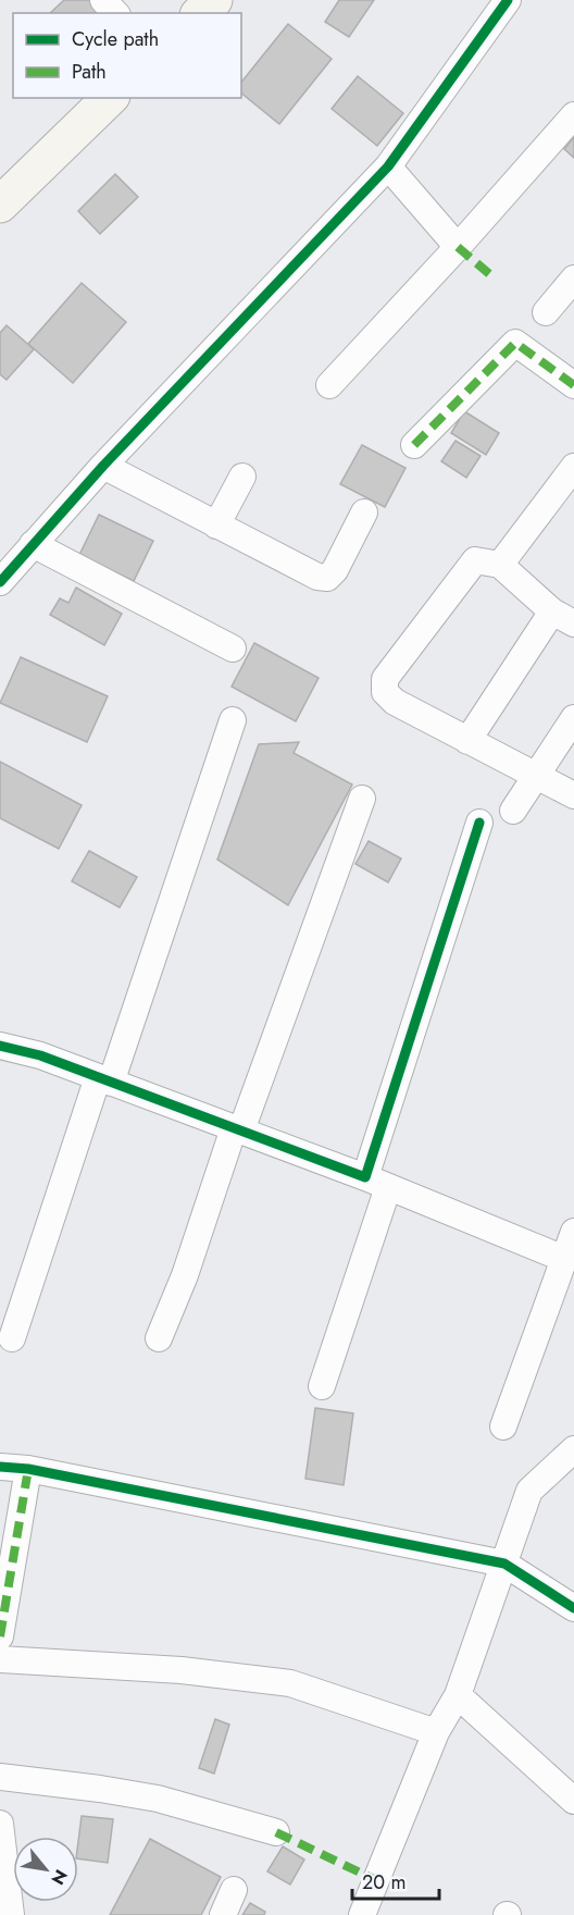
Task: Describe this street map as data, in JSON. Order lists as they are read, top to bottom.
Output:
{
  "legend": ["Cycle path", "Path"],
  "scale_bar": "20 m",
  "north": "bottom right"
}
